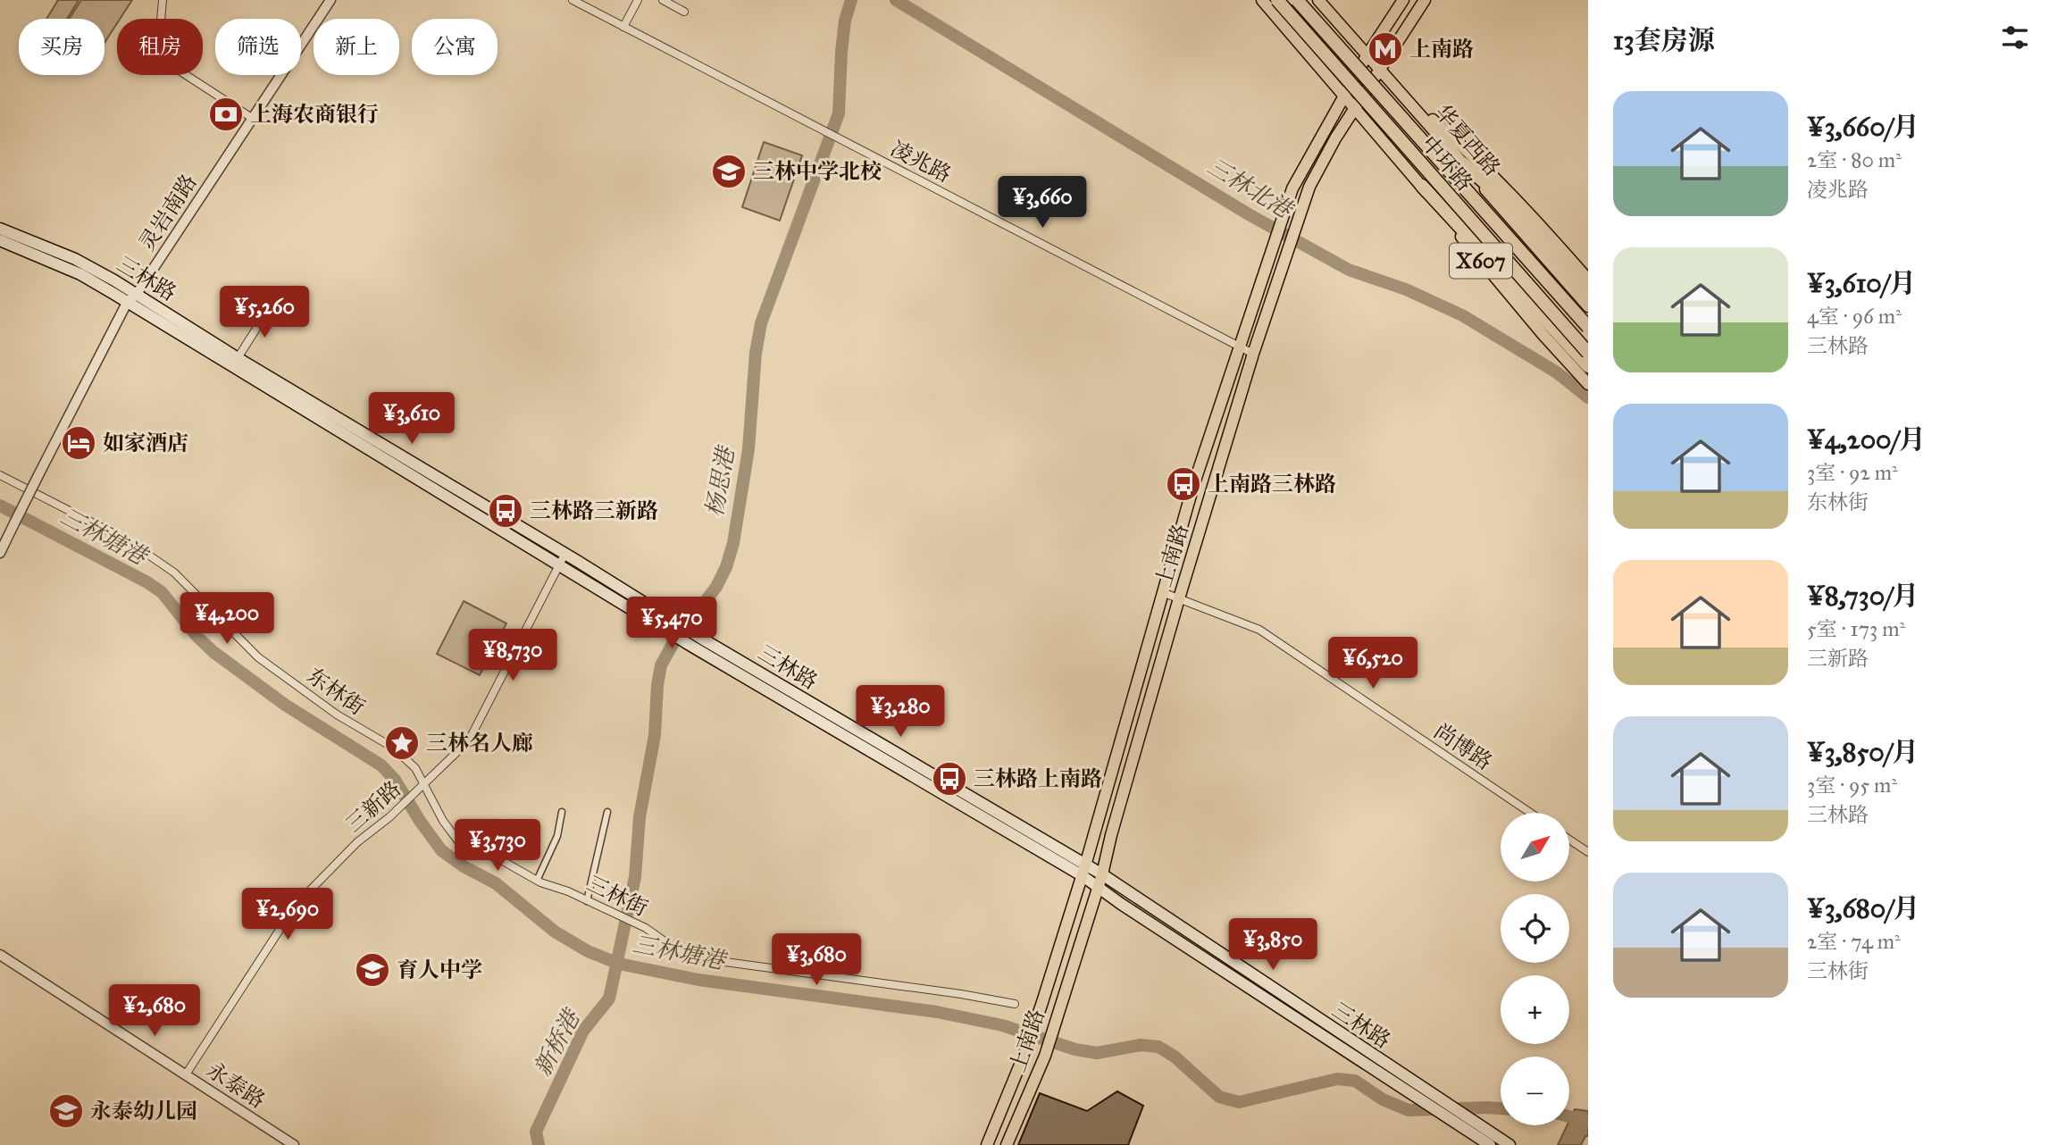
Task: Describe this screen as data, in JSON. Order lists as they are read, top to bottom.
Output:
{
  "streets": {
    "highway": ["中环路"],
    "main road": [
      "华夏西路",
      "X607",
      "三林路",
      "上南路"
    ],
    "street": [
      "凌兆路",
      "灵岩南路",
      "东林街",
      "尚博路",
      "三新路",
      "三林街",
      "永泰路"
    ]
  },
  "crossings": [
    ["华夏西路", "上南路"],
    ["凌兆路", "上南路"],
    ["灵岩南路", "三林路"],
    ["X607", "上南路"],
    ["三林路", "上南路"],
    ["三林路", "三新路"],
    ["上南路", "尚博路"],
    ["东林街", "三新路"],
    ["东林街", "三林街"],
    ["三新路", "三林街"],
    ["三新路", "永泰路"]
  ],
  "water": [
    "三林北港",
    "杨思港",
    "三林塘港",
    "新桥港"
  ],
  "places": {
    "metro station": ["上南路"],
    "bank": ["上海农商银行"],
    "school or university": ["三林中学北校", "育人中学", "永泰幼儿园"],
    "hotel": ["如家酒店"],
    "bus stop": ["上南路三林路", "三林路三新路", "三林路上南路"],
    "place": ["三林名人廊"]
  },
  "north": "top right",
  "page": {
    "heading": "13套房源",
    "chip": [
      "买房",
      "租房",
      "筛选",
      "新上",
      "公寓"
    ],
    "list": [
      {
        "name": "¥3,660/月",
        "note": "2室 · 80 m² · 凌兆路"
      },
      {
        "name": "¥3,610/月",
        "note": "4室 · 96 m² · 三林路"
      },
      {
        "name": "¥4,200/月",
        "note": "3室 · 92 m² · 东林街"
      },
      {
        "name": "¥8,730/月",
        "note": "5室 · 173 m² · 三新路"
      },
      {
        "name": "¥3,850/月",
        "note": "3室 · 95 m² · 三林路"
      },
      {
        "name": "¥3,680/月",
        "note": "2室 · 74 m² · 三林街"
      }
    ],
    "price": [
      "¥3,660",
      "¥5,260",
      "¥3,610",
      "¥4,200",
      "¥5,470",
      "¥8,730",
      "¥6,520",
      "¥3,280",
      "¥3,730",
      "¥2,690",
      "¥3,850",
      "¥3,680",
      "¥2,680"
    ],
    "map_buttons": ["+", "−"]
  }
}
